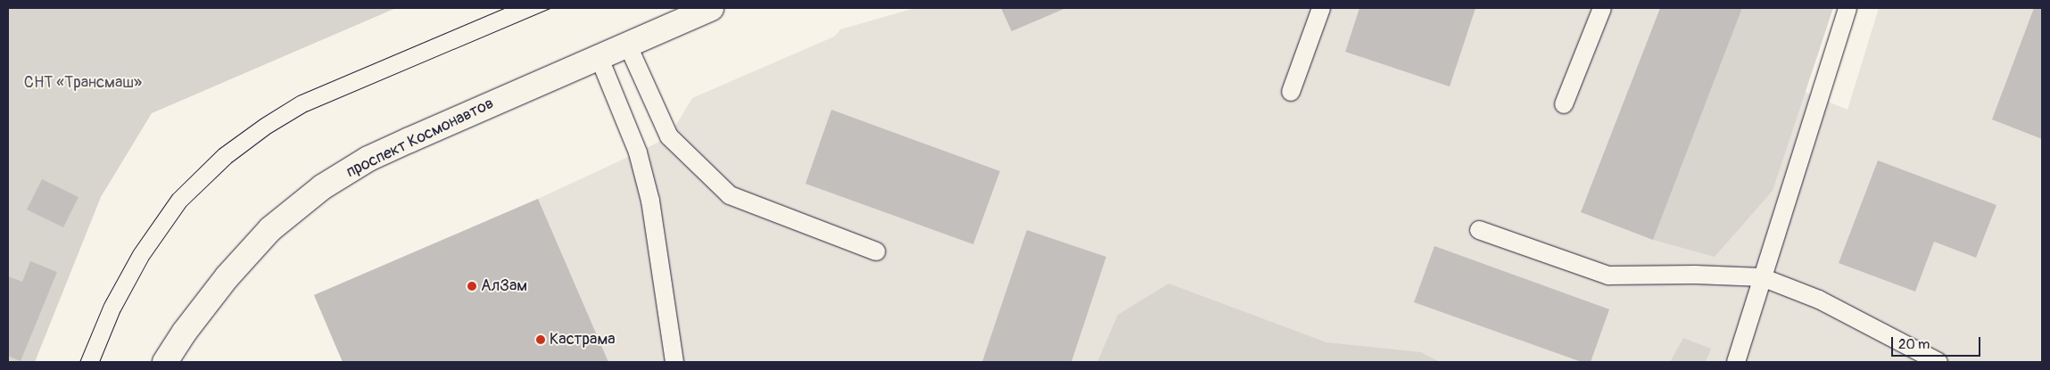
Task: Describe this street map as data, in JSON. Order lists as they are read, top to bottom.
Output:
{
  "streets": {
    "main road": ["проспект Космонавтов"]
  },
  "parks": ["СНТ «Трансмаш»"],
  "places": ["АлЗам", "Кастрама"],
  "scale_bar": "20 m"
}
